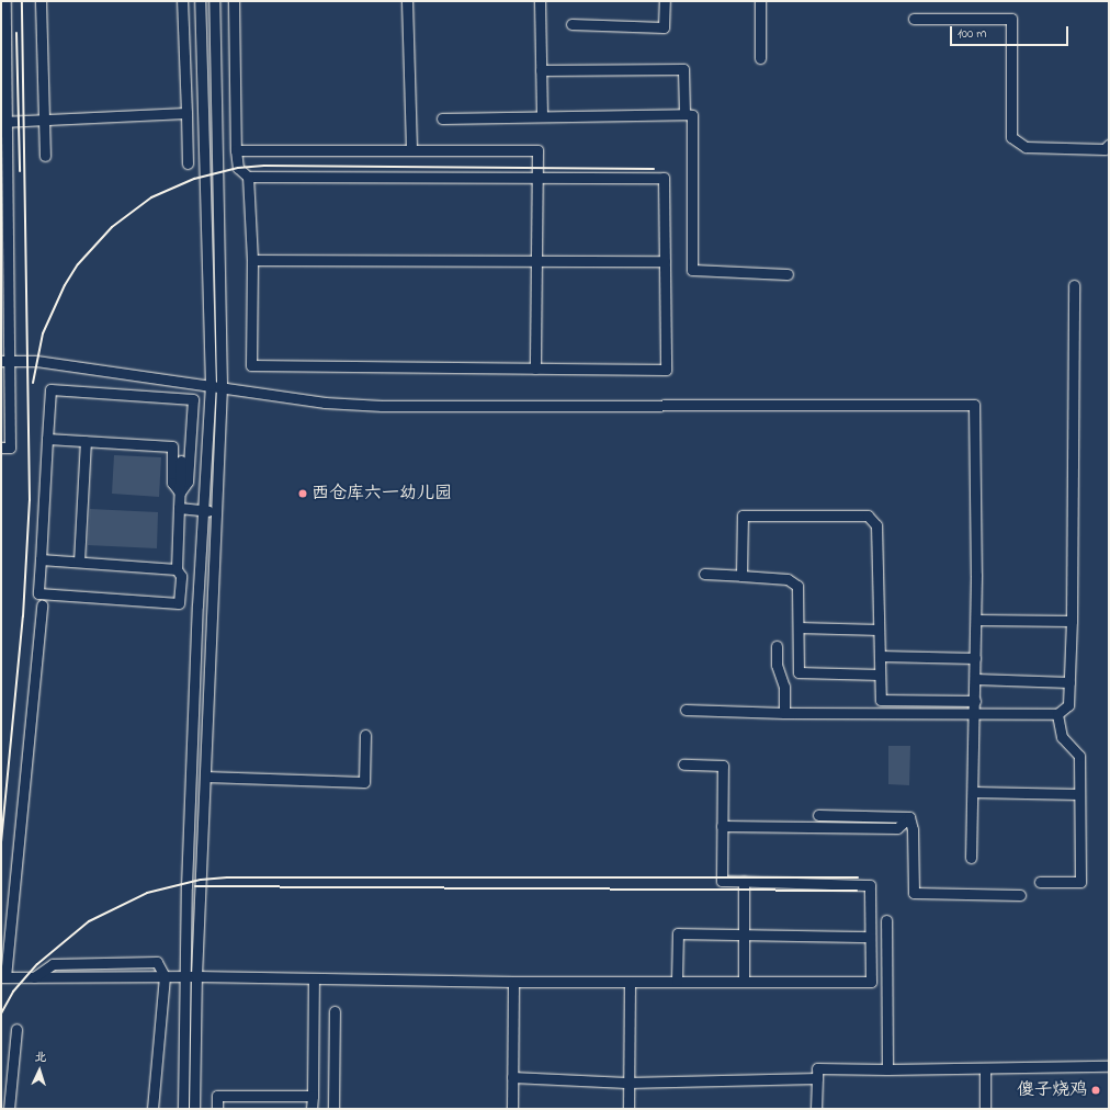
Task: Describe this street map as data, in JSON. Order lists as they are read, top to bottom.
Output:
{
  "places": ["西仓库六一幼儿园", "傻子烧鸡"],
  "scale_bar": "100 m",
  "north": "top"
}
